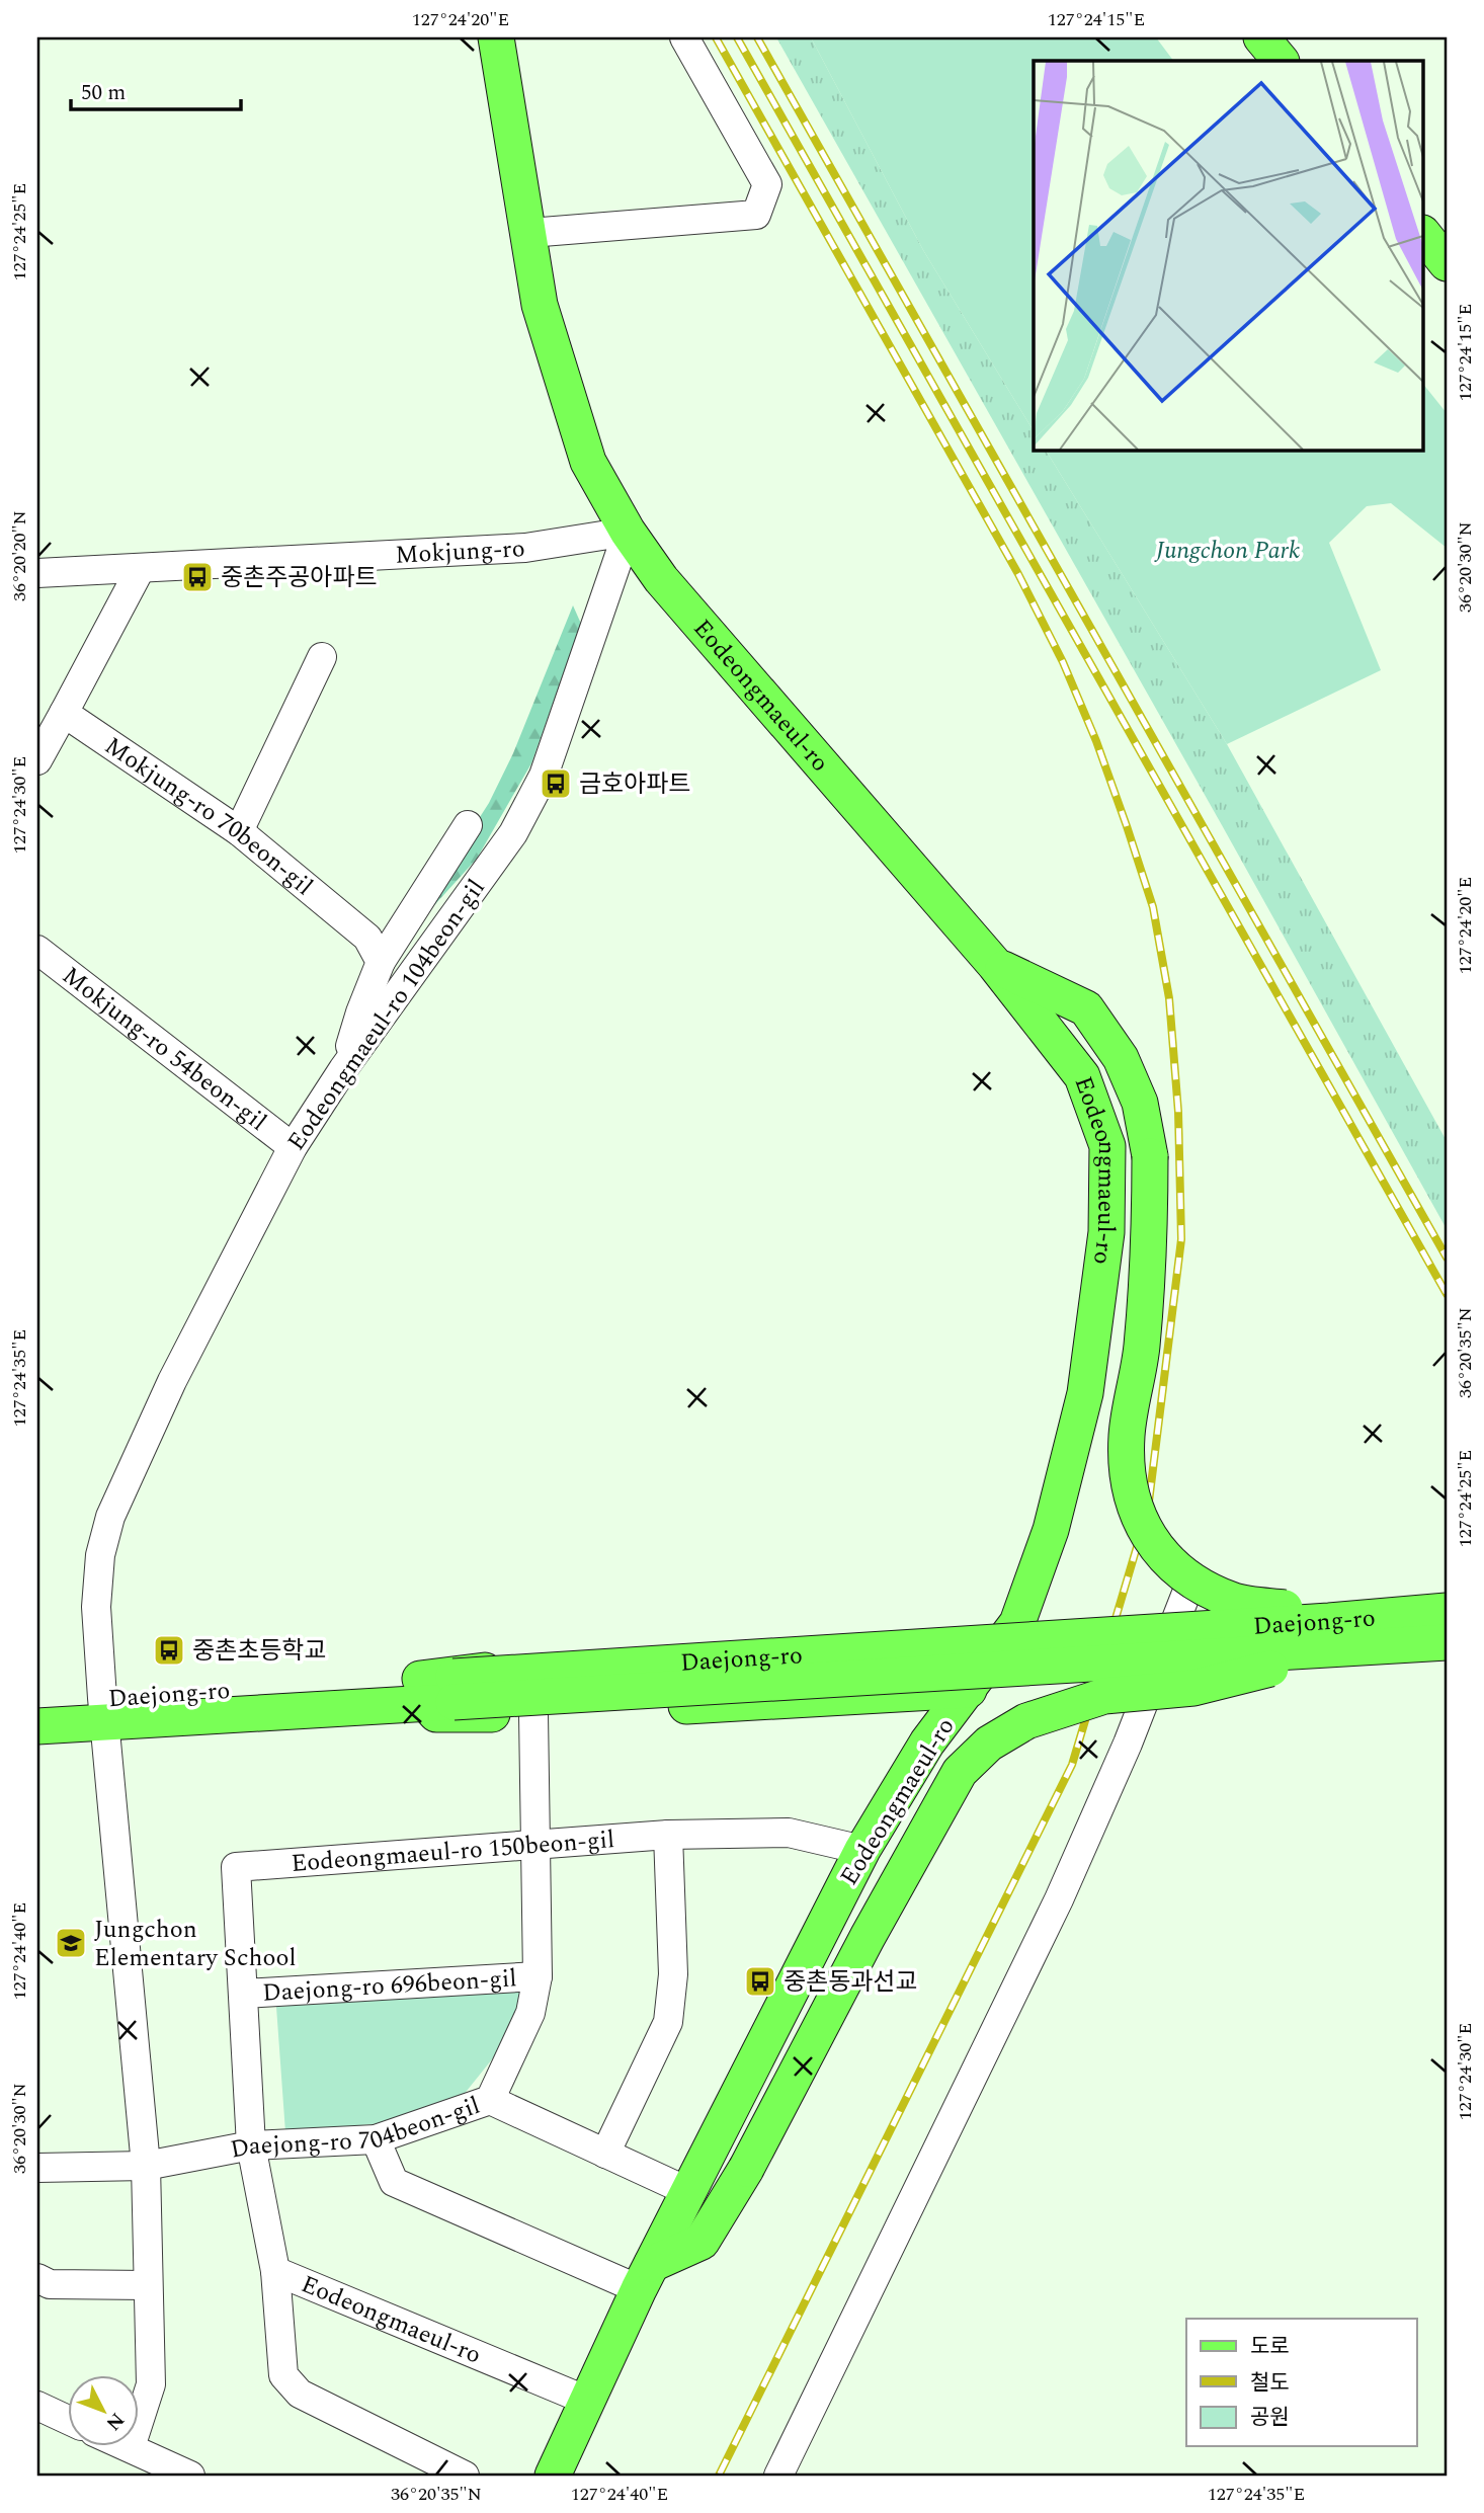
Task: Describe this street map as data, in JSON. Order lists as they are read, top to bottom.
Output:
{
  "streets": {
    "main road": ["Eodeongmaeul-ro", "Daejong-ro"],
    "street": [
      "Mokjung-ro",
      "Mokjung-ro 70beon-gil",
      "Eodeongmaeul-ro 104beon-gil",
      "Mokjung-ro 54beon-gil",
      "Eodeongmaeul-ro 150beon-gil",
      "Daejong-ro 696beon-gil",
      "Daejong-ro 704beon-gil"
    ]
  },
  "crossings": [
    ["Mokjung-ro", "Eodeongmaeul-ro"],
    ["Mokjung-ro", "Eodeongmaeul-ro 104beon-gil"],
    ["Eodeongmaeul-ro", "Eodeongmaeul-ro 104beon-gil"],
    ["Eodeongmaeul-ro", "Eodeongmaeul-ro 150beon-gil"],
    ["Eodeongmaeul-ro", "Daejong-ro 696beon-gil"],
    ["Eodeongmaeul-ro 104beon-gil", "Mokjung-ro 54beon-gil"],
    ["Eodeongmaeul-ro 104beon-gil", "Daejong-ro"],
    ["Eodeongmaeul-ro 104beon-gil", "Daejong-ro 704beon-gil"],
    ["Eodeongmaeul-ro 150beon-gil", "Daejong-ro 696beon-gil"],
    ["Eodeongmaeul-ro 150beon-gil", "Daejong-ro 704beon-gil"],
    ["Daejong-ro 696beon-gil", "Daejong-ro 704beon-gil"]
  ],
  "parks": ["Jungchon Park"],
  "places": {
    "bus stop": [
      "중촌주공아파트",
      "금호아파트",
      "중촌초등학교",
      "중촌동과선교"
    ],
    "school or university": ["Jungchon Elementary School"]
  },
  "legend": ["도로", "철도", "공원"],
  "scale_bar": "50 m",
  "north": "bottom right",
  "coordinates": [
    "127°24'20\"E",
    "127°24'15\"E",
    "127°24'25\"E",
    "36°20'20\"N",
    "36°20'30\"N",
    "127°24'30\"E",
    "36°20'35\"N",
    "127°24'35\"E",
    "127°24'40\"E"
  ]
}
